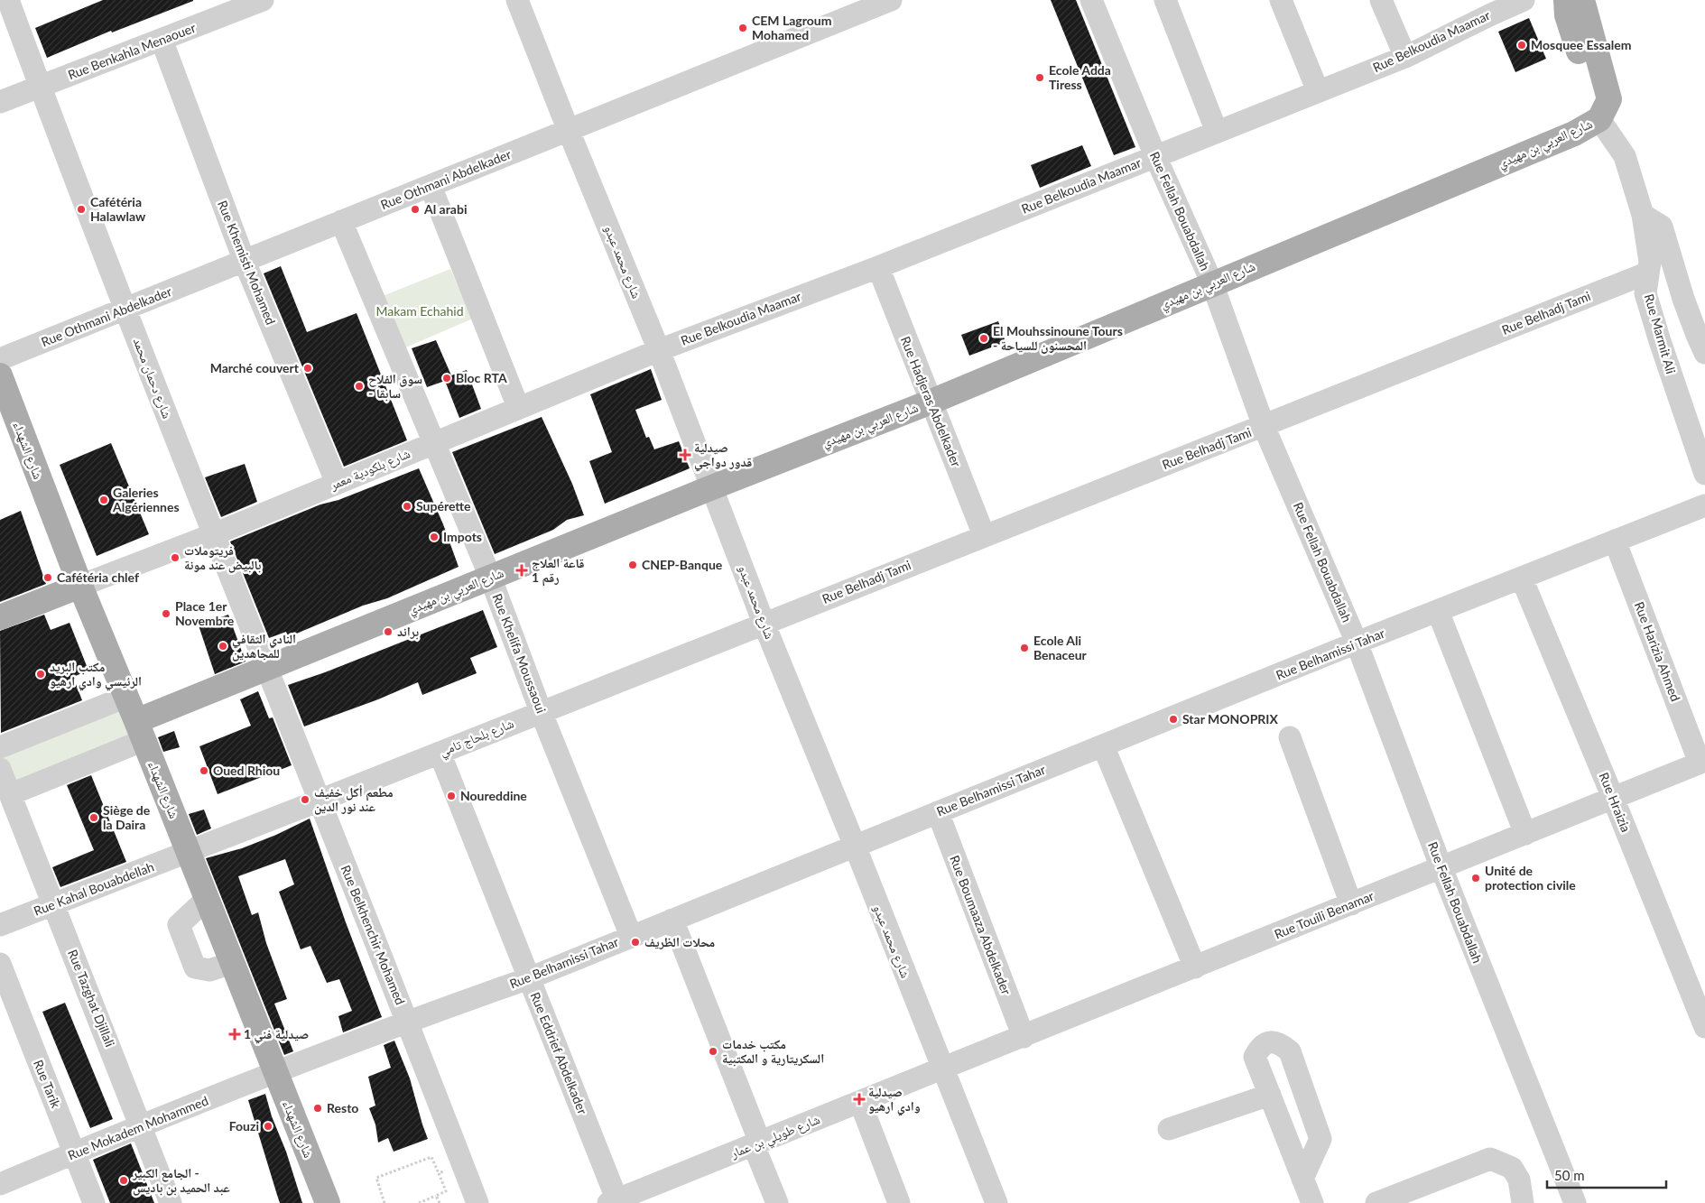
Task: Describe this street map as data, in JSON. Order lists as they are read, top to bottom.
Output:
{
  "streets": {
    "main road": ["شارع العربي بن مهيدي", "شارع الشهداء"],
    "street": [
      "Rue Belkoudia Maamar",
      "Rue Benkahla Menaouer",
      "Rue Othmani Abdelkader",
      "Rue Fellah Bouabdallah",
      "شارع محمد عبدو",
      "Rue Khemisti Mohamed",
      "Rue Belhadj Tami",
      "Rue Marmit Ali",
      "شارع دحمان محمد",
      "Rue Hadjeras Abdelkader",
      "شارع بلكودية معمر",
      "Rue Harizia Ahmed",
      "Rue Khelifa Moussaoui",
      "Rue Belhamissi Tahar",
      "شارع بلحاج تامي",
      "Rue Hraizia",
      "Rue Kahal Bouabdellah",
      "Rue Touili Benamar",
      "Rue Boumaaza Abdelkader",
      "Rue Belkhenchir Mohamed",
      "Rue Tazghat Djillali",
      "Rue Eddrief Abdelkader",
      "Rue Tarik",
      "Rue Mokadem Mohammed",
      "شارع طويلي بن عمار"
    ]
  },
  "crossings": [
    ["Rue Belkoudia Maamar", "Rue Fellah Bouabdallah"],
    ["Rue Belkoudia Maamar", "شارع محمد عبدو"],
    ["Rue Belkoudia Maamar", "Rue Hadjeras Abdelkader"],
    ["Rue Belkoudia Maamar", "شارع بلكودية معمر"],
    ["Rue Benkahla Menaouer", "Rue Khemisti Mohamed"],
    ["Rue Benkahla Menaouer", "شارع دحمان محمد"],
    ["شارع العربي بن مهيدي", "Rue Fellah Bouabdallah"],
    ["شارع العربي بن مهيدي", "شارع محمد عبدو"],
    ["شارع العربي بن مهيدي", "Rue Marmit Ali"],
    ["شارع العربي بن مهيدي", "شارع دحمان محمد"],
    ["شارع العربي بن مهيدي", "Rue Hadjeras Abdelkader"],
    ["شارع العربي بن مهيدي", "شارع الشهداء"],
    ["شارع العربي بن مهيدي", "Rue Khelifa Moussaoui"],
    ["شارع العربي بن مهيدي", "Rue Belkhenchir Mohamed"],
    ["Rue Othmani Abdelkader", "شارع محمد عبدو"],
    ["Rue Othmani Abdelkader", "Rue Khemisti Mohamed"],
    ["Rue Othmani Abdelkader", "شارع دحمان محمد"],
    ["Rue Othmani Abdelkader", "Rue Khelifa Moussaoui"],
    ["Rue Fellah Bouabdallah", "Rue Belhadj Tami"],
    ["Rue Fellah Bouabdallah", "Rue Belhamissi Tahar"],
    ["Rue Fellah Bouabdallah", "Rue Touili Benamar"],
    ["شارع محمد عبدو", "Rue Belhadj Tami"],
    ["شارع محمد عبدو", "شارع بلكودية معمر"],
    ["شارع محمد عبدو", "Rue Belhamissi Tahar"],
    ["شارع محمد عبدو", "شارع بلحاج تامي"],
    ["شارع محمد عبدو", "Rue Touili Benamar"],
    ["شارع محمد عبدو", "شارع طويلي بن عمار"],
    ["Rue Khemisti Mohamed", "شارع بلكودية معمر"],
    ["Rue Belhadj Tami", "Rue Marmit Ali"],
    ["Rue Belhadj Tami", "Rue Hadjeras Abdelkader"],
    ["Rue Belhadj Tami", "شارع بلحاج تامي"],
    ["شارع دحمان محمد", "شارع بلكودية معمر"],
    ["شارع دحمان محمد", "Rue Belkhenchir Mohamed"],
    ["شارع الشهداء", "شارع بلكودية معمر"],
    ["شارع الشهداء", "Rue Belhamissi Tahar"],
    ["شارع الشهداء", "شارع بلحاج تامي"],
    ["شارع الشهداء", "Rue Kahal Bouabdellah"],
    ["شارع الشهداء", "Rue Mokadem Mohammed"],
    ["شارع بلكودية معمر", "Rue Khelifa Moussaoui"],
    ["Rue Harizia Ahmed", "Rue Belhamissi Tahar"],
    ["Rue Harizia Ahmed", "Rue Touili Benamar"],
    ["Rue Khelifa Moussaoui", "Rue Belhamissi Tahar"],
    ["Rue Khelifa Moussaoui", "شارع بلحاج تامي"],
    ["Rue Belhamissi Tahar", "Rue Hraizia"],
    ["Rue Belhamissi Tahar", "Rue Boumaaza Abdelkader"],
    ["Rue Belhamissi Tahar", "Rue Belkhenchir Mohamed"],
    ["Rue Belhamissi Tahar", "Rue Eddrief Abdelkader"],
    ["Rue Belhamissi Tahar", "Rue Mokadem Mohammed"],
    ["شارع بلحاج تامي", "Rue Kahal Bouabdellah"],
    ["شارع بلحاج تامي", "Rue Belkhenchir Mohamed"],
    ["شارع بلحاج تامي", "Rue Eddrief Abdelkader"],
    ["Rue Hraizia", "Rue Touili Benamar"],
    ["Rue Kahal Bouabdellah", "Rue Tazghat Djillali"],
    ["Rue Touili Benamar", "Rue Boumaaza Abdelkader"],
    ["Rue Touili Benamar", "شارع طويلي بن عمار"],
    ["Rue Tazghat Djillali", "Rue Mokadem Mohammed"],
    ["Rue Eddrief Abdelkader", "شارع طويلي بن عمار"],
    ["Rue Tarik", "Rue Mokadem Mohammed"]
  ],
  "parks": ["Makam Echahid"],
  "places": {
    "other": [
      "CEM Lagroum Mohamed",
      "Mosquee Essalem",
      "Ecole Adda Tiress",
      "Cafétéria Halawlaw",
      "Al arabi",
      "El Mouhssinoune Tours - المحسنون للسياحة",
      "Marché couvert",
      "Bloc RTA",
      "سوق الفلاح - سابقا",
      "Galeries Algériennes",
      "Supérette",
      "Impots",
      "فريتوملات بالبيض عند مونة",
      "CNEP-Banque",
      "Cafétéria chlef",
      "Place 1er Novembre",
      "براند",
      "النادي الثقافي للمجاهدين",
      "Ecole Ali Benaceur",
      "مكتب البريد الرئيسي وادي ارهيو",
      "Star MONOPRIX",
      "Oued Rhiou",
      "Noureddine",
      "مطعم أكل خفيف عند نور الدين",
      "Siège de la Daira",
      "Unité de protection civile",
      "محلات الظريف",
      "مكتب خدمات السكريتارية و المكتبية",
      "Resto",
      "Fouzi",
      "الجامع الكبير - عبد الحميد بن باديس"
    ],
    "health": [
      "صيدلية قدور دواجي",
      "قاعة العلاج رقم 1",
      "صيدلية فني 1",
      "صيدلية وادي ارهيو"
    ]
  },
  "scale_bar": "50 m"
}
